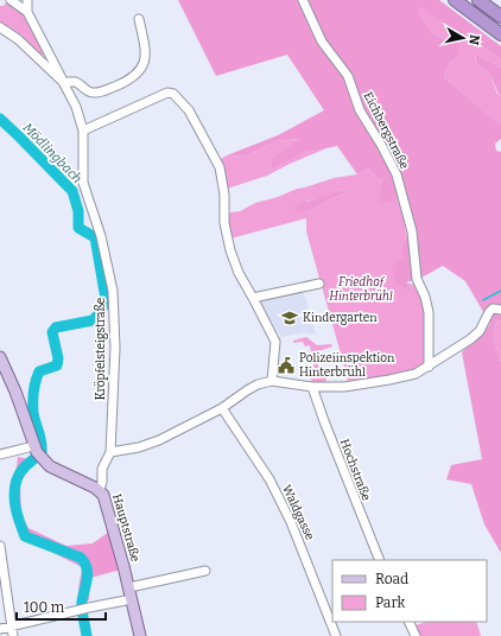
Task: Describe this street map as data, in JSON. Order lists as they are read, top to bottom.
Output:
{
  "streets": {
    "main road": ["Hauptstraße"],
    "street": [
      "Eichbergstraße",
      "Kröpfelsteigstraße",
      "Hochstraße",
      "Waldgasse"
    ]
  },
  "water": ["Mödlingbach"],
  "parks": ["Friedhof Hinterbrühl"],
  "places": {
    "school or university": ["Kindergarten"],
    "public building": ["Polizeiinspektion Hinterbrühl"]
  },
  "legend": ["Road", "Park"],
  "scale_bar": "100 m",
  "north": "right"
}
